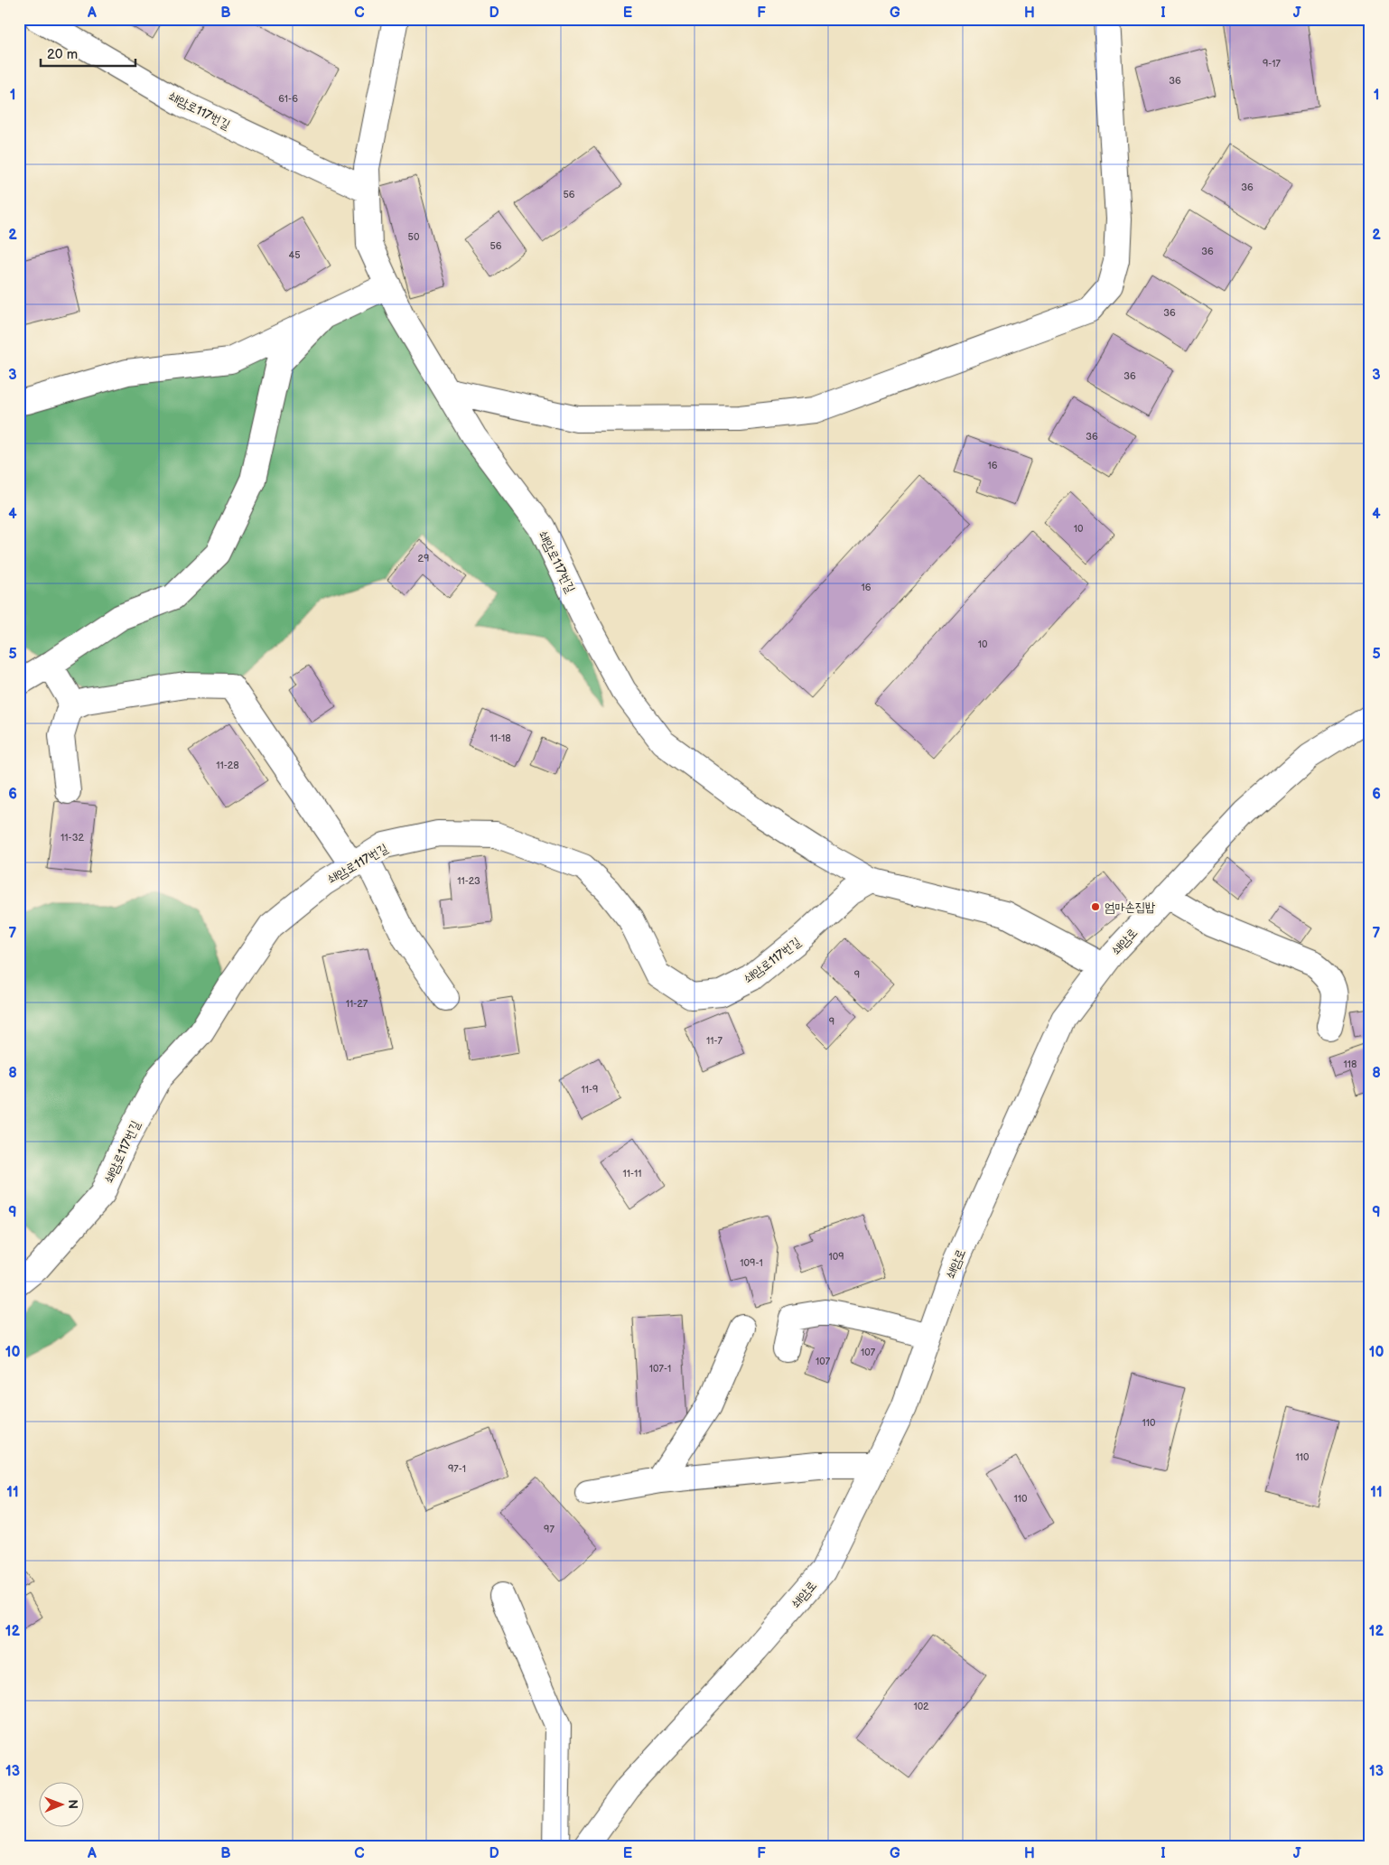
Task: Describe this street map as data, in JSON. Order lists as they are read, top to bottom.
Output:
{
  "streets": {
    "street": ["쇄암로117번길", "쇄암로"]
  },
  "crossings": [
    ["쇄암로117번길", "쇄암로"]
  ],
  "places": ["엄마손집밥"],
  "house_numbers": [
    "9-17",
    "36",
    "61-6",
    "36",
    "56",
    "50",
    "56",
    "36",
    "45",
    "36",
    "36",
    "36",
    "16",
    "10",
    "29",
    "16",
    "10",
    "11-18",
    "11-28",
    "11-32",
    "11-23",
    "9",
    "11-27",
    "9",
    "11-7",
    "118",
    "11-9",
    "11-11",
    "109",
    "109-1",
    "107",
    "107",
    "107-1",
    "110",
    "110",
    "97-1",
    "110",
    "97",
    "102"
  ],
  "scale_bar": "20 m",
  "north": "right",
  "grid": {
    "columns": [
      "A",
      "B",
      "C",
      "D",
      "E",
      "F",
      "G",
      "H",
      "I",
      "J"
    ],
    "rows": [
      "1",
      "2",
      "3",
      "4",
      "5",
      "6",
      "7",
      "8",
      "9",
      "10",
      "11",
      "12",
      "13"
    ]
  }
}
